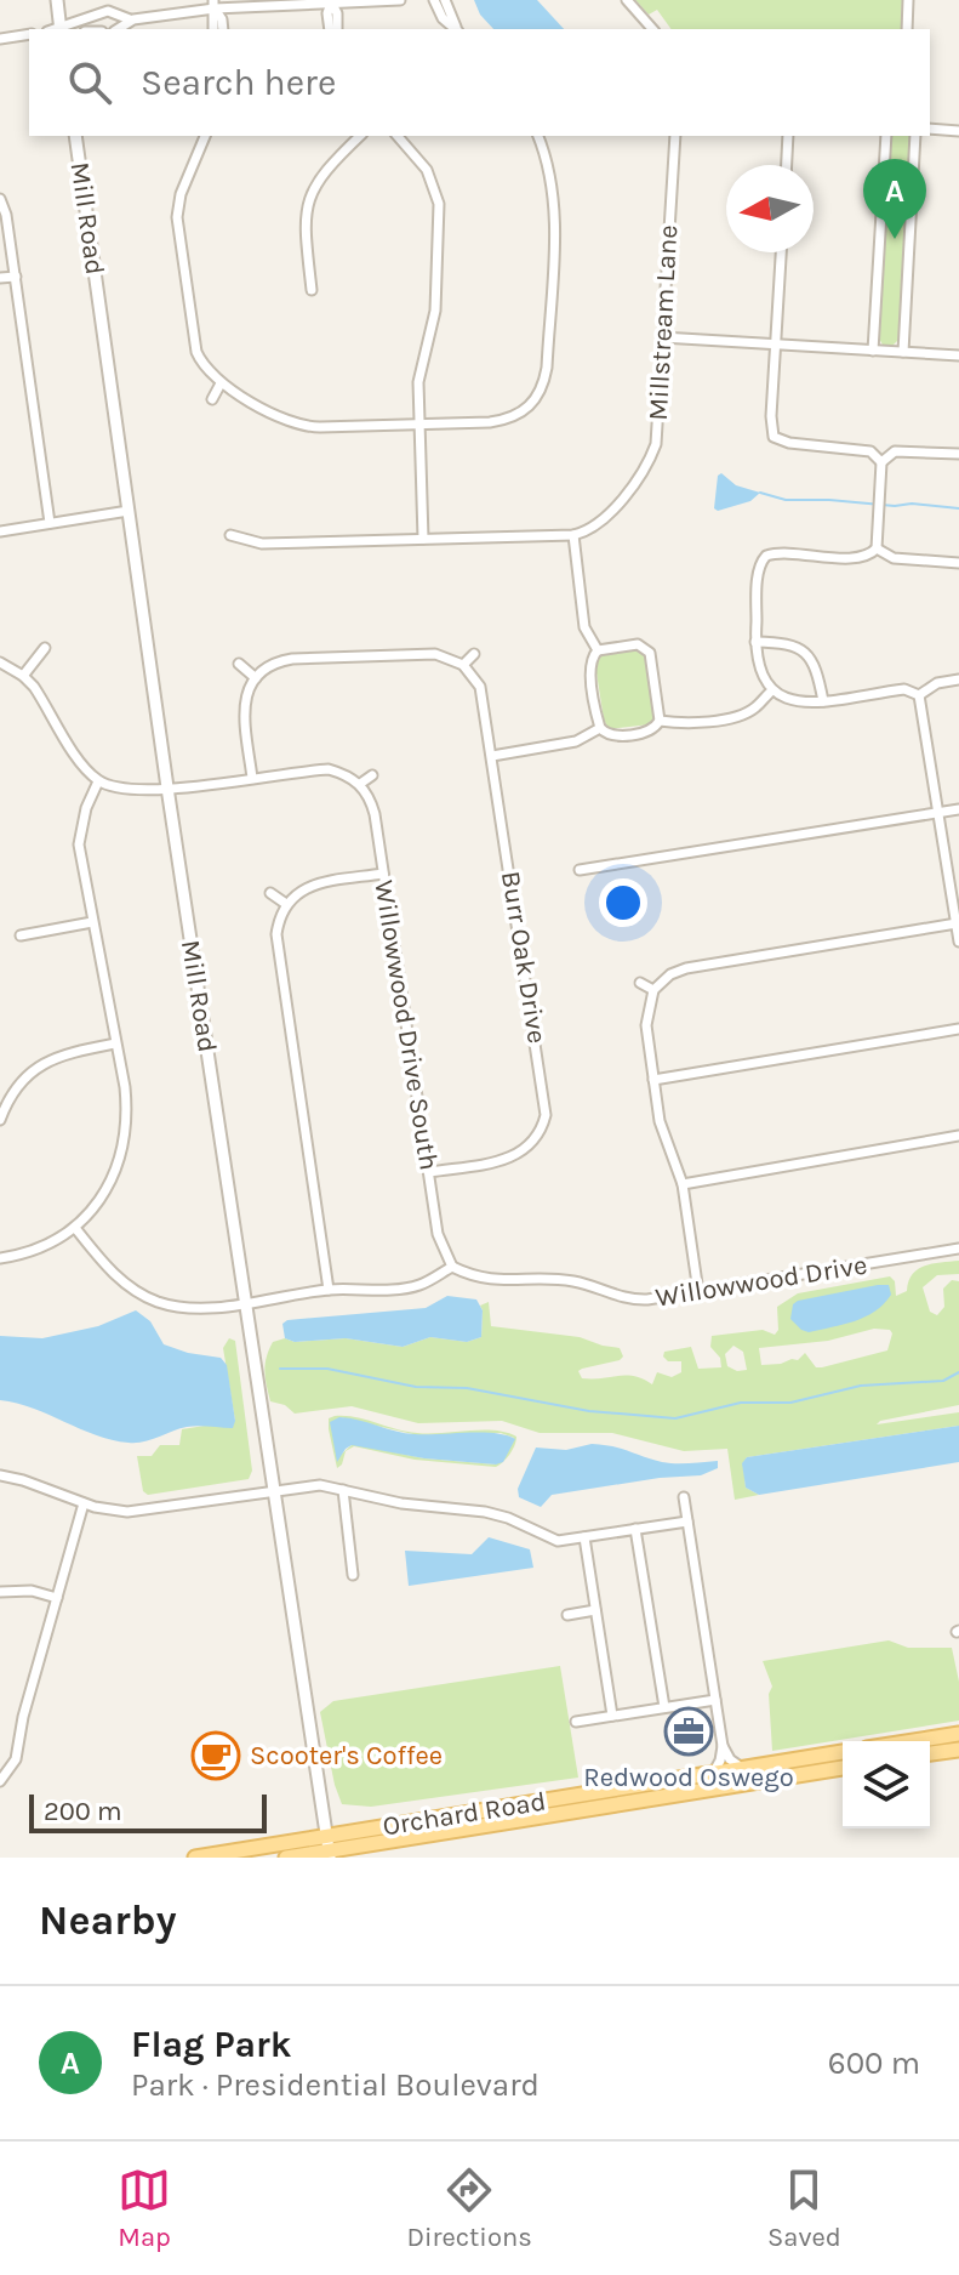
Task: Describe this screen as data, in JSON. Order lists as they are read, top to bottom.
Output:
{
  "streets": {
    "main road": ["Orchard Road"],
    "street": [
      "Mill Road",
      "Millstream Lane",
      "Burr Oak Drive",
      "Willowwood Drive South",
      "Willowwood Drive"
    ]
  },
  "crossings": [
    ["Mill Road", "Orchard Road"],
    ["Burr Oak Drive", "Willowwood Drive South"],
    ["Willowwood Drive South", "Willowwood Drive"]
  ],
  "places": {
    "office": ["Redwood Oswego"],
    "cafe": ["Scooter's Coffee"]
  },
  "scale_bar": "200 m",
  "north": "left",
  "page": {
    "search": "Search here",
    "pins": "A",
    "scale": "200 m",
    "heading": "Nearby",
    "list": [
      {
        "mark": "A",
        "name": "Flag Park",
        "note": "Park · Presidential Boulevard",
        "value": "600 m"
      }
    ],
    "nav": ["Map", "Directions", "Saved"]
  }
}
